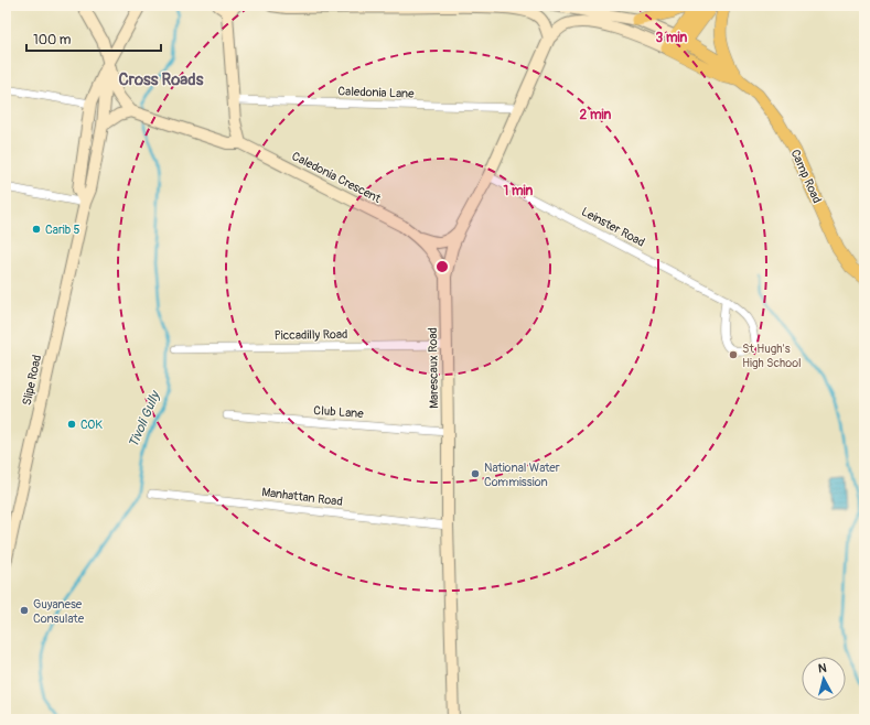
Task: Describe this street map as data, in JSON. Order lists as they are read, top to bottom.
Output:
{
  "streets": {
    "main road": [
      "Camp Road",
      "Caledonia Crescent",
      "Marescaux Road",
      "Slipe Road"
    ],
    "street": [
      "Caledonia Lane",
      "Leinster Road",
      "Piccadilly Road",
      "Club Lane",
      "Manhattan Road"
    ]
  },
  "crossings": [
    ["Caledonia Lane", "Marescaux Road"],
    ["Caledonia Crescent", "Marescaux Road"],
    ["Leinster Road", "Marescaux Road"],
    ["Piccadilly Road", "Marescaux Road"],
    ["Marescaux Road", "Club Lane"],
    ["Marescaux Road", "Manhattan Road"]
  ],
  "districts": ["Cross Roads"],
  "water": ["Tivoli Gully"],
  "places": [
    "Carib 5",
    "St Hugh's High School",
    "COK",
    "National Water Commission",
    "Guyanese Consulate"
  ],
  "scale_bar": "100 m",
  "north": "top",
  "rings": ["3 min", "2 min", "1 min"]
}
